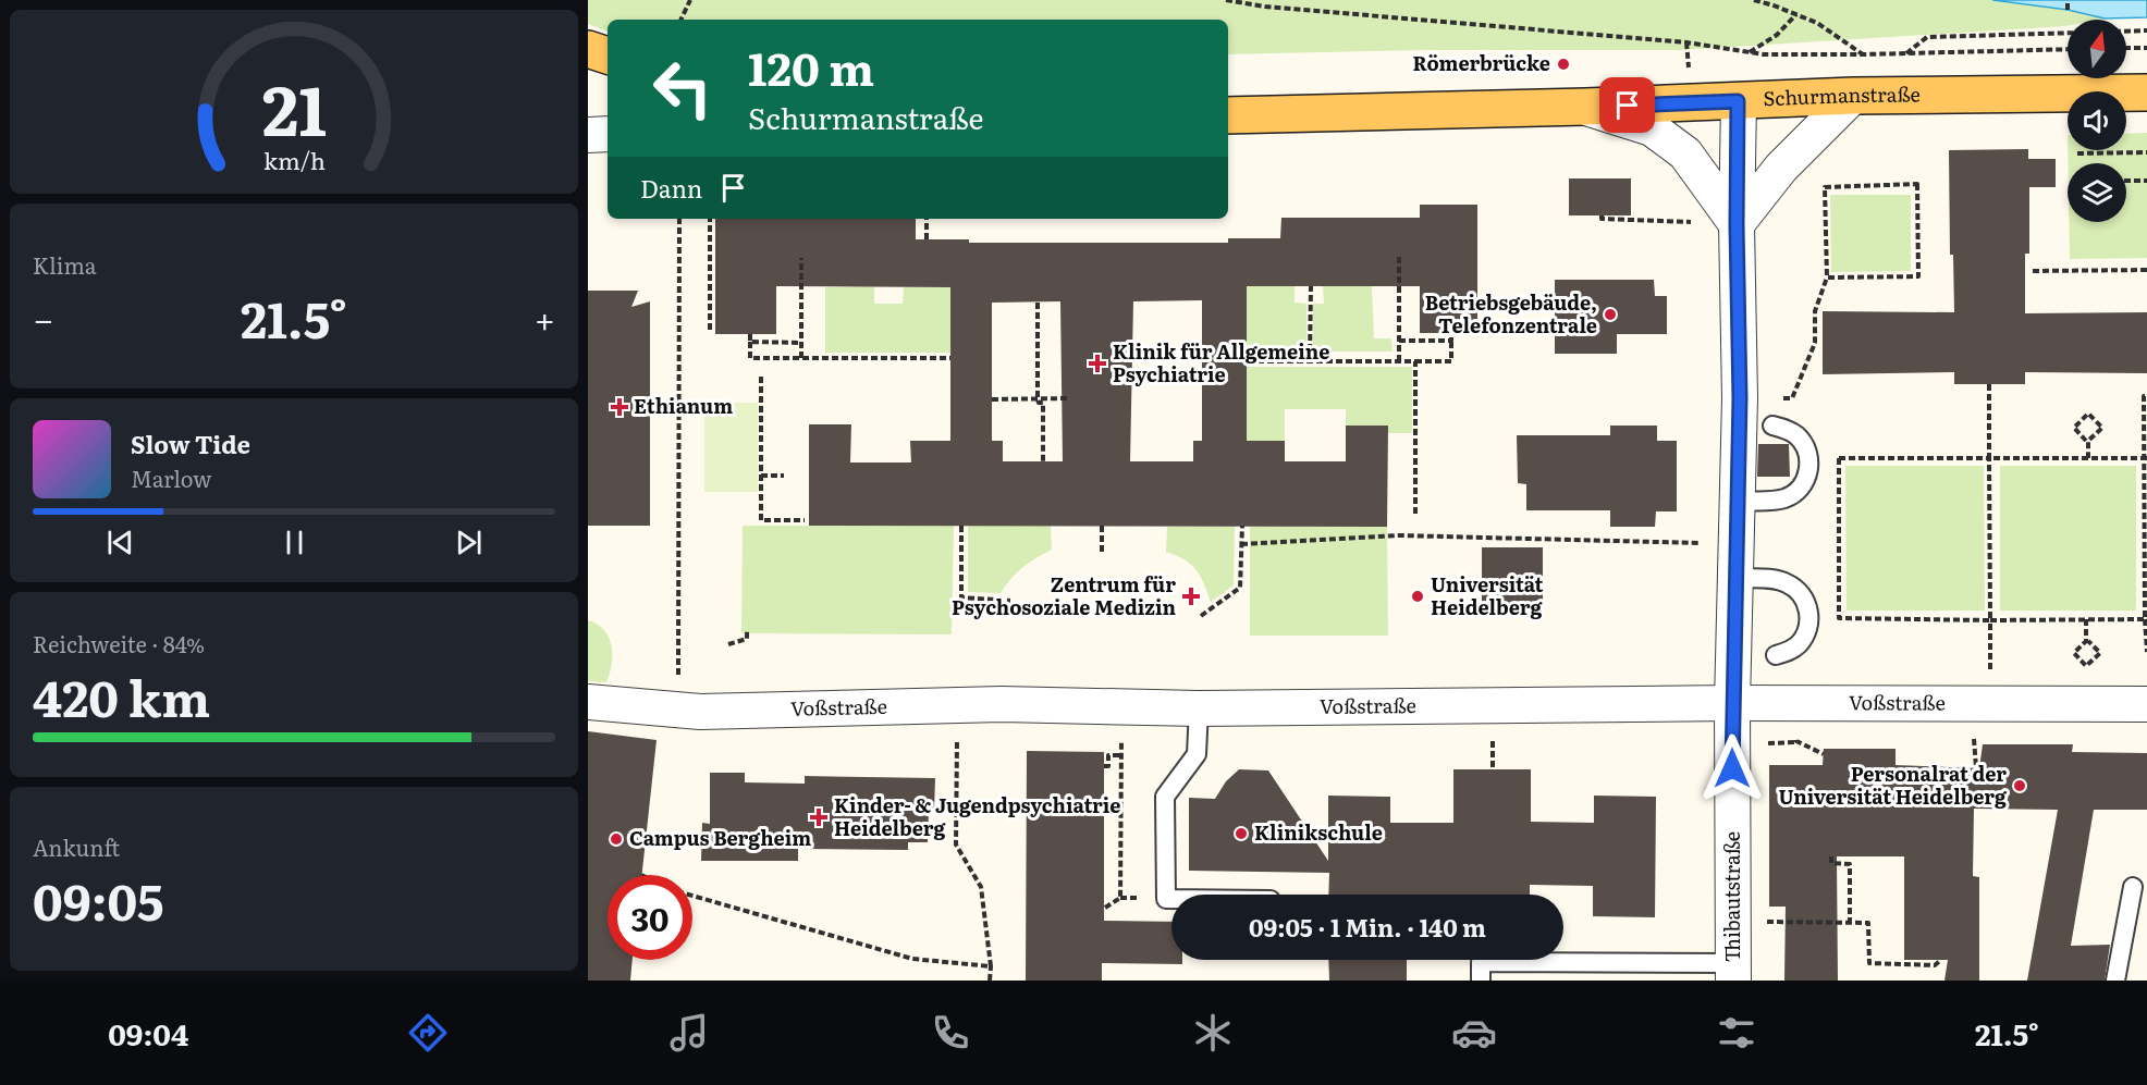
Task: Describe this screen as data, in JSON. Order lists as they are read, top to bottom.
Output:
{
  "streets": {
    "main road": ["Schurmanstraße"],
    "street": ["Voßstraße", "Thibautstraße"]
  },
  "crossings": [
    ["Schurmanstraße", "Thibautstraße"],
    ["Voßstraße", "Thibautstraße"]
  ],
  "places": {
    "other": [
      "Römerbrücke",
      "Betriebsgebäude, Telefonzentrale",
      "Universität Heidelberg",
      "Personalrat der Universität Heidelberg",
      "Klinikschule",
      "Campus Bergheim"
    ],
    "health": [
      "Klinik für Allgemeine Psychiatrie",
      "Ethianum",
      "Zentrum für Psychosoziale Medizin",
      "Kinder- & Jugendpsychiatrie Heidelberg"
    ]
  },
  "north": "top",
  "page": {
    "turn": ["120 m", "Schurmanstraße"],
    "then": "Dann",
    "tile": [
      "Klima",
      ["Reichweite · 84%", "420 km"],
      ["Ankunft", "09:05"]
    ],
    "heat": ["−", "21.5°", "+"],
    "song": ["Slow Tide", "Marlow"],
    "limit": "30",
    "trip": "09:05 · 1 Min. · 140 m",
    "tabs": ["09:04", "21.5°"],
    "gauge": ["21", "km/h"]
  }
}
